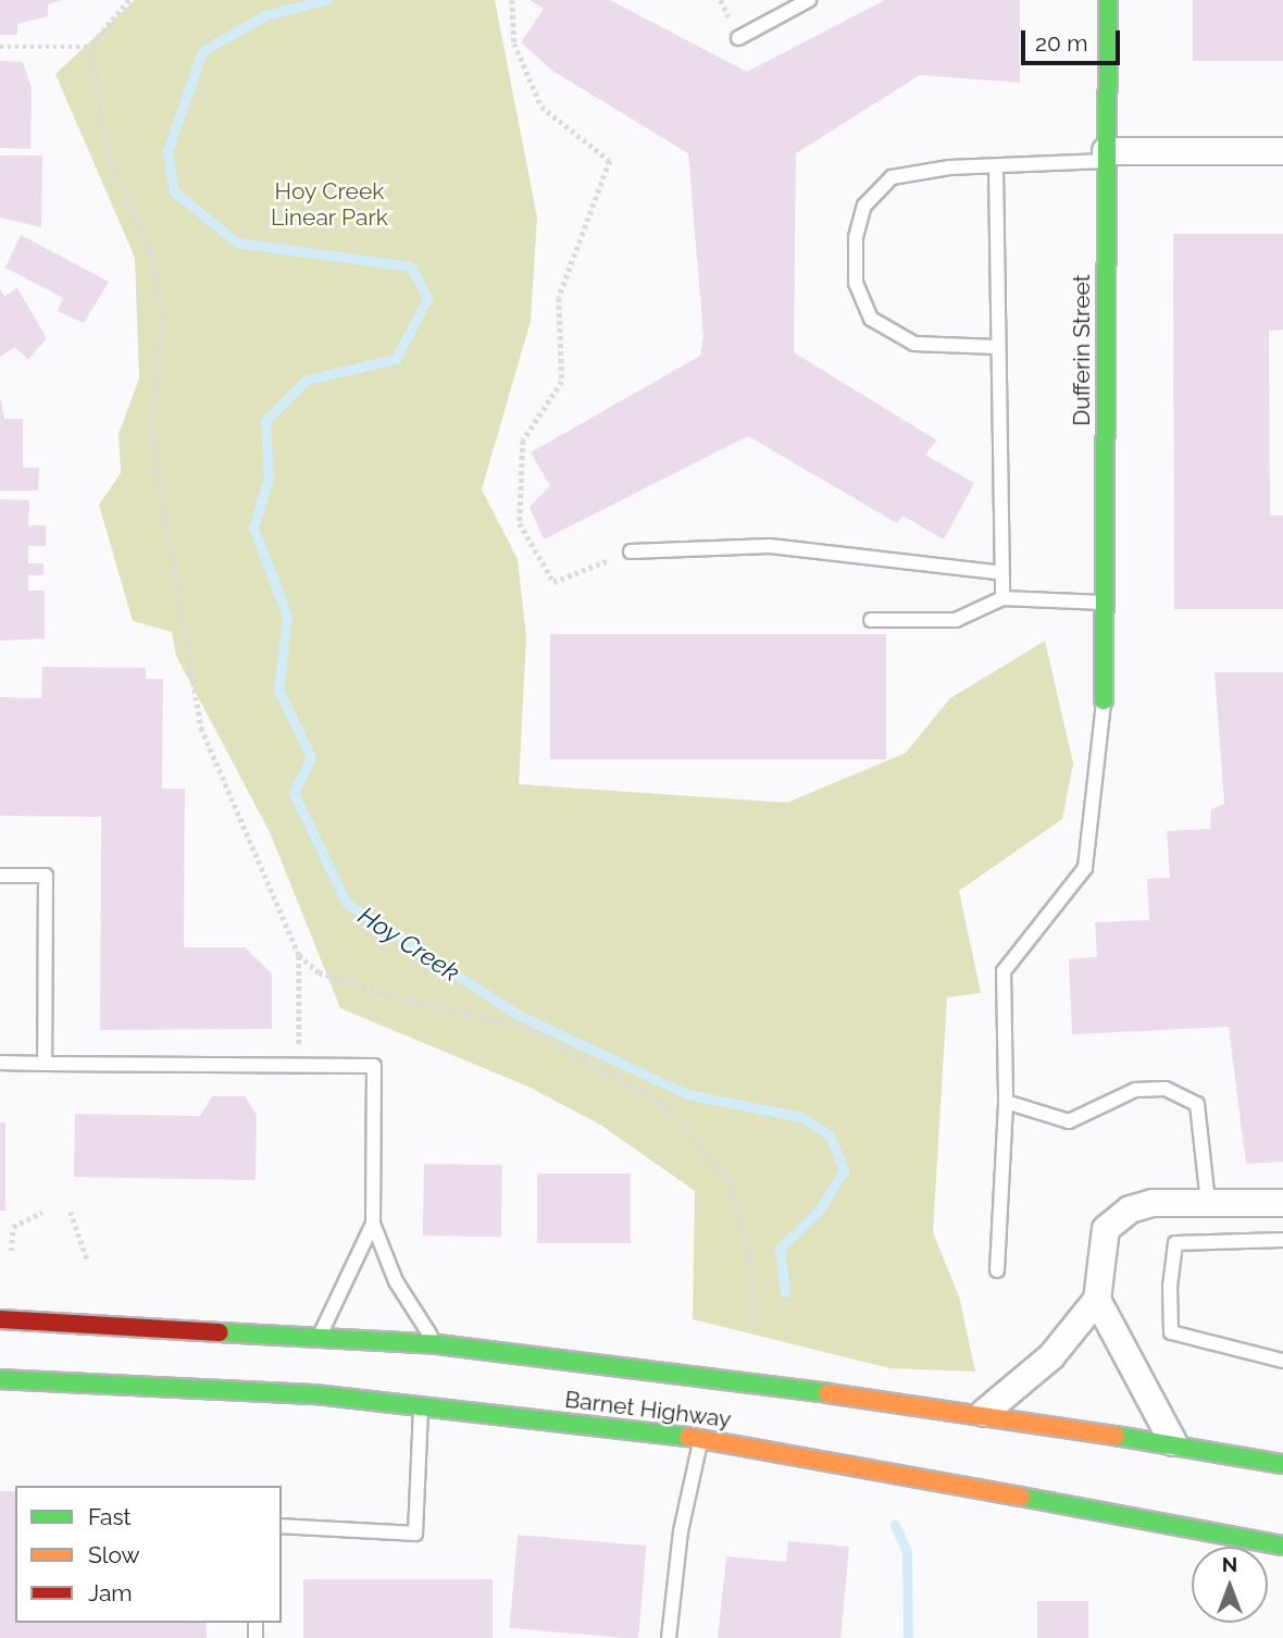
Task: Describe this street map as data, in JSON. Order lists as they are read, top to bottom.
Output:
{
  "streets": {
    "main road": ["Dufferin Street", "Barnet Highway"]
  },
  "water": ["Hoy Creek"],
  "parks": ["Hoy Creek Linear Park"],
  "legend": ["Fast", "Slow", "Jam"],
  "scale_bar": "20 m",
  "north": "top"
}
